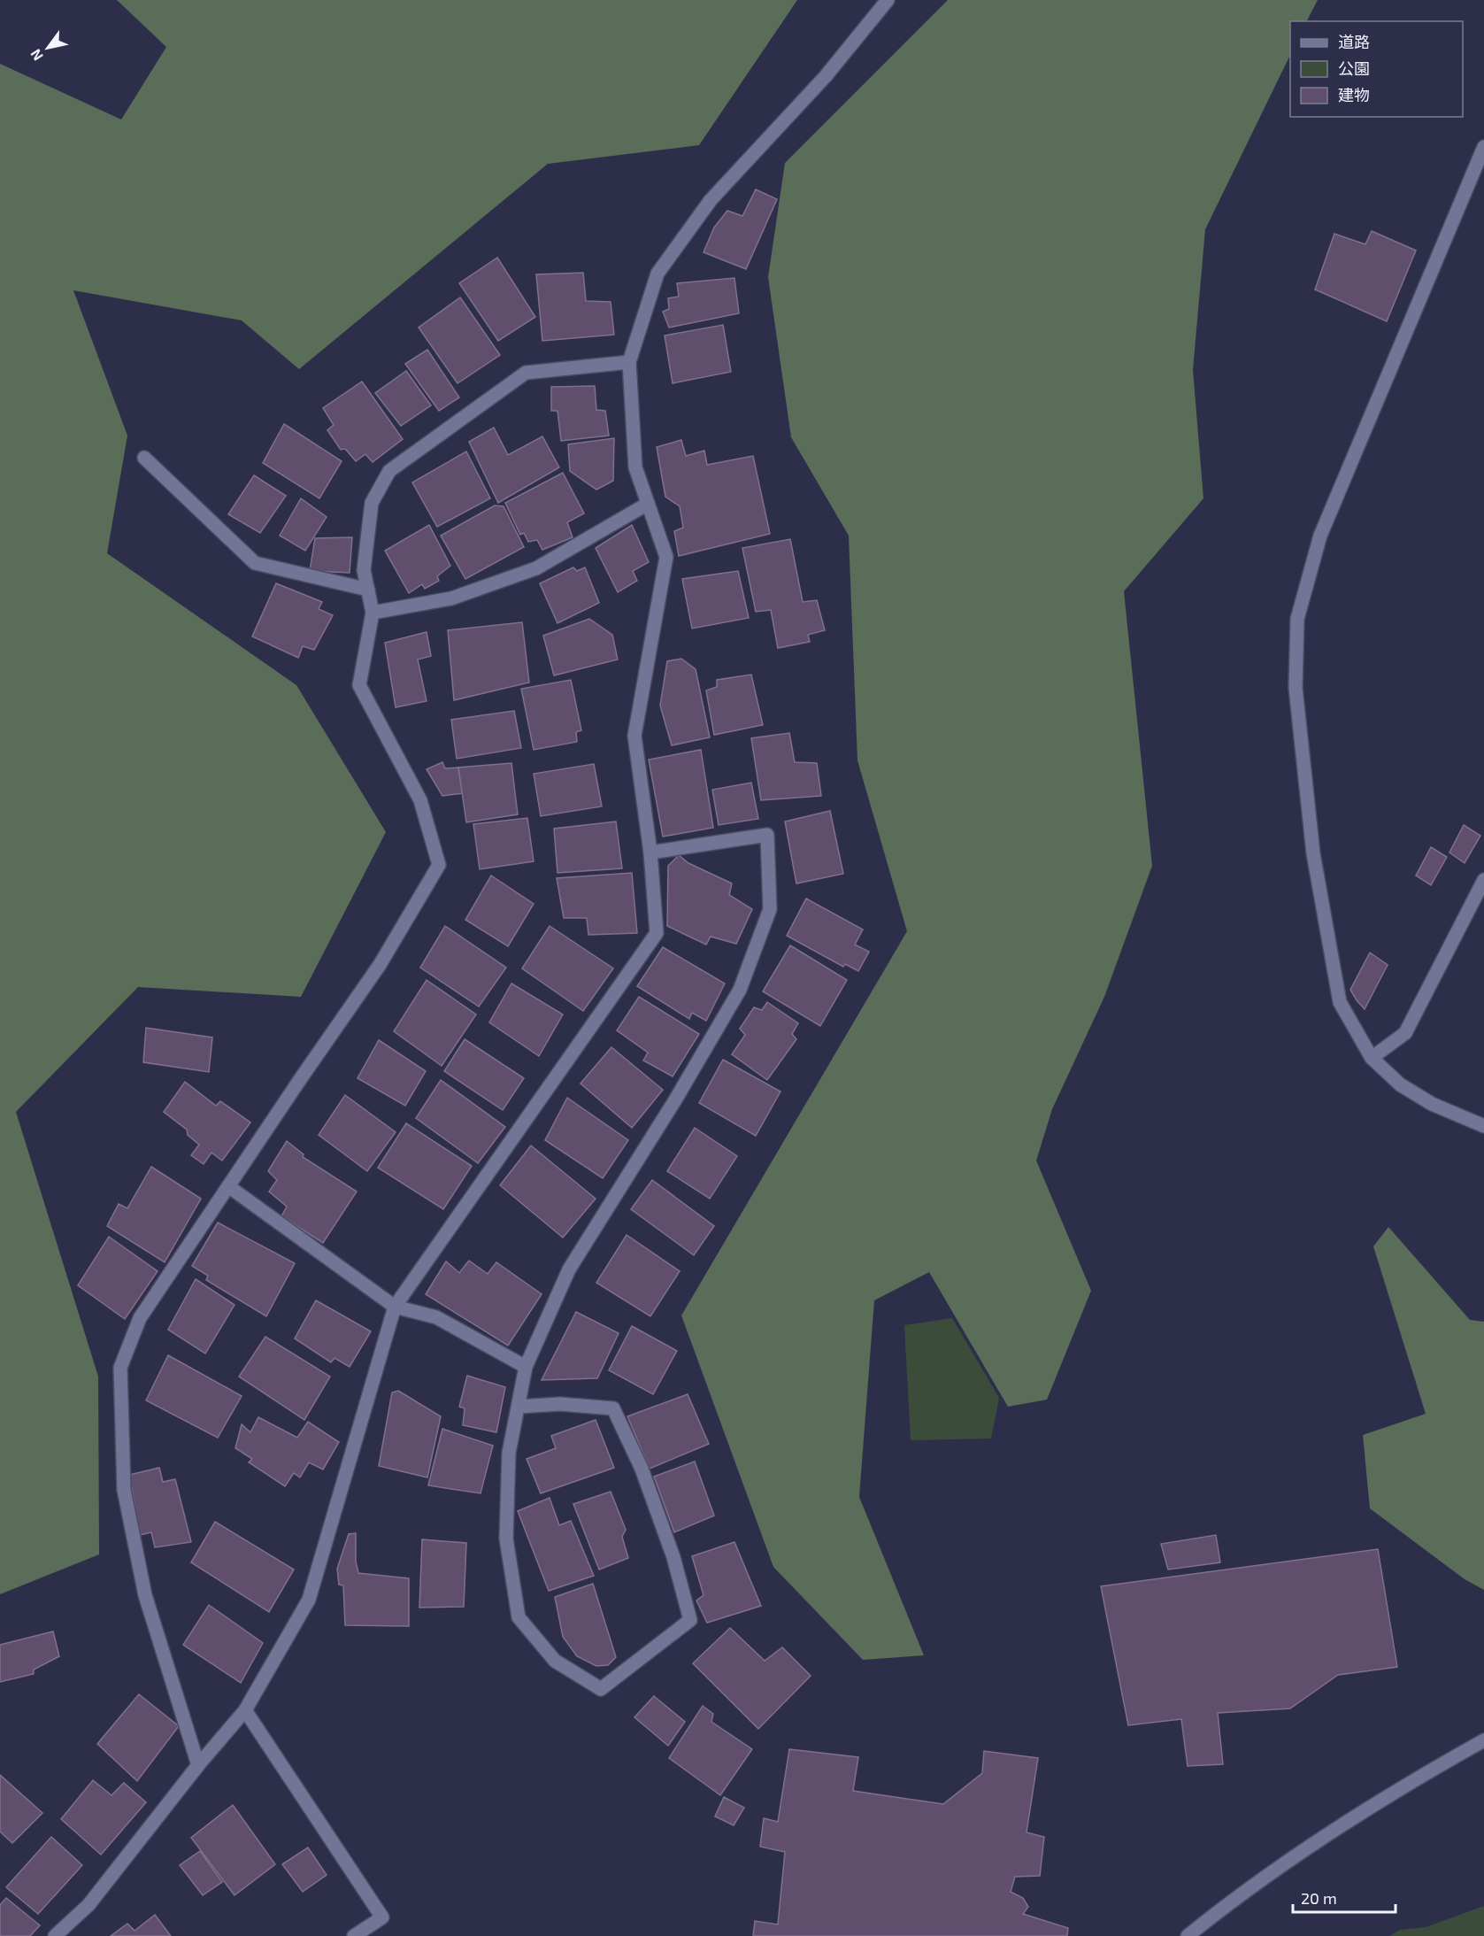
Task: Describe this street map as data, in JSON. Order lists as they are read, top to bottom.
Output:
{
  "legend": ["道路", "公園", "建物"],
  "scale_bar": "20 m",
  "north": "bottom left"
}
